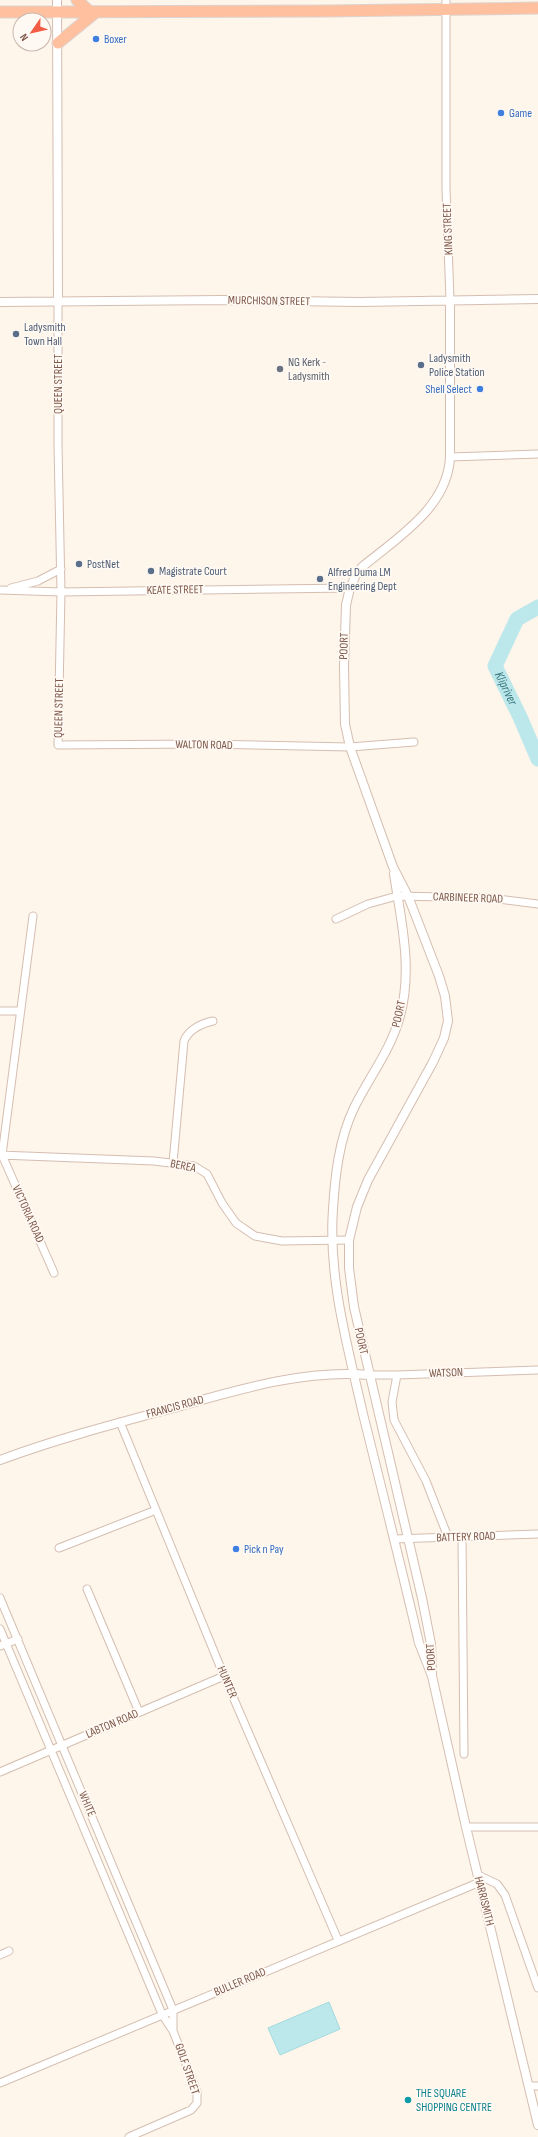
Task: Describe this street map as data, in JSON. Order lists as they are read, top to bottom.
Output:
{
  "streets": {
    "street": [
      "KING STREET",
      "MURCHISON STREET",
      "QUEEN STREET",
      "KEATE STREET",
      "POORT",
      "WALTON ROAD",
      "CARBINEER ROAD",
      "BEREA",
      "VICTORIA ROAD",
      "WATSON",
      "FRANCIS ROAD",
      "BATTERY ROAD",
      "HUNTER",
      "LABTON ROAD",
      "WHITE",
      "HARRISMITH",
      "BULLER ROAD",
      "GOLF STREET"
    ]
  },
  "crossings": [
    ["KING STREET", "MURCHISON STREET"],
    ["KING STREET", "POORT"],
    ["MURCHISON STREET", "QUEEN STREET"],
    ["QUEEN STREET", "KEATE STREET"],
    ["QUEEN STREET", "WALTON ROAD"],
    ["KEATE STREET", "POORT"],
    ["POORT", "WALTON ROAD"],
    ["POORT", "CARBINEER ROAD"],
    ["POORT", "BEREA"],
    ["POORT", "WATSON"],
    ["POORT", "FRANCIS ROAD"],
    ["POORT", "BATTERY ROAD"],
    ["POORT", "HARRISMITH"],
    ["BEREA", "VICTORIA ROAD"],
    ["WATSON", "FRANCIS ROAD"],
    ["FRANCIS ROAD", "HUNTER"],
    ["HUNTER", "LABTON ROAD"],
    ["HUNTER", "BULLER ROAD"],
    ["LABTON ROAD", "WHITE"],
    ["WHITE", "BULLER ROAD"],
    ["WHITE", "GOLF STREET"],
    ["HARRISMITH", "BULLER ROAD"],
    ["BULLER ROAD", "GOLF STREET"]
  ],
  "water": ["Klipriver"],
  "places": [
    "Boxer",
    "Game",
    "Ladysmith Town Hall",
    "Ladysmith Police Station",
    "NG Kerk - Ladysmith",
    "Shell Select",
    "PostNet",
    "Magistrate Court",
    "Alfred Duma LM Engineering Dept",
    "Pick n Pay",
    "THE SQUARE SHOPPING CENTRE"
  ],
  "north": "bottom left"
}
